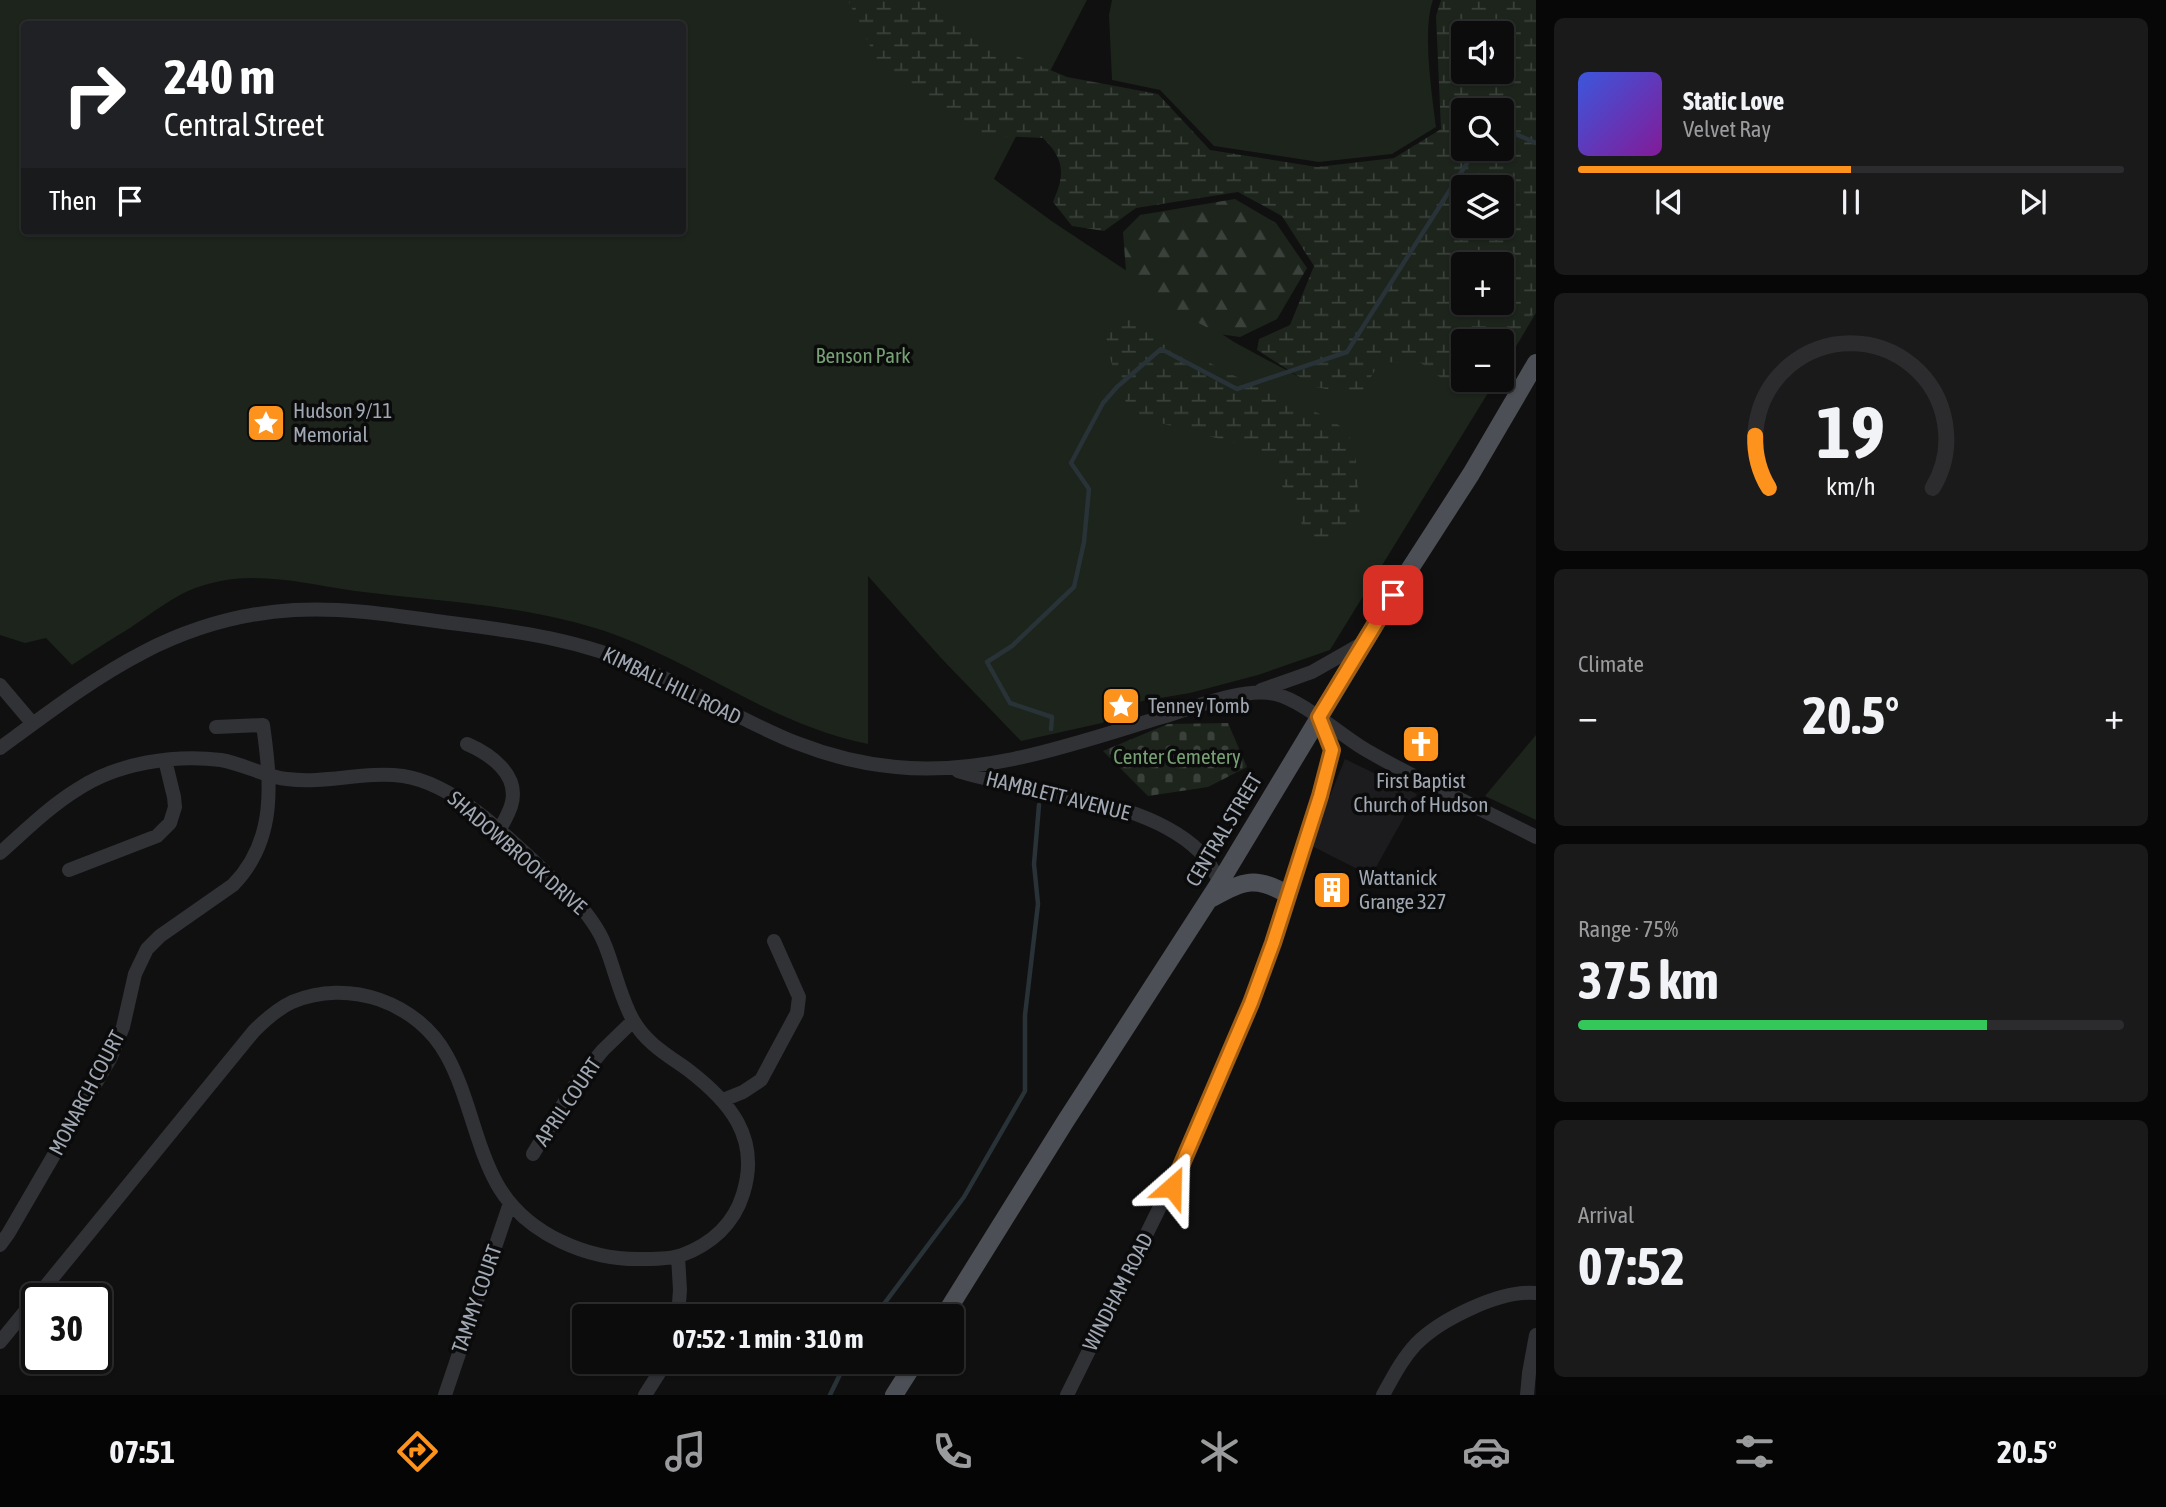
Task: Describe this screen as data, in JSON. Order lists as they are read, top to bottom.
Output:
{
  "streets": {
    "main road": ["CENTRAL STREET"],
    "street": [
      "KIMBALL HILL ROAD",
      "HAMBLETT AVENUE",
      "SHADOWBROOK DRIVE",
      "MONARCH COURT",
      "APRIL COURT",
      "WINDHAM ROAD",
      "TAMMY COURT"
    ]
  },
  "crossings": [
    ["KIMBALL HILL ROAD", "HAMBLETT AVENUE"],
    ["KIMBALL HILL ROAD", "CENTRAL STREET"],
    ["KIMBALL HILL ROAD", "WINDHAM ROAD"],
    ["HAMBLETT AVENUE", "CENTRAL STREET"],
    ["CENTRAL STREET", "WINDHAM ROAD"],
    ["SHADOWBROOK DRIVE", "MONARCH COURT"],
    ["SHADOWBROOK DRIVE", "APRIL COURT"],
    ["SHADOWBROOK DRIVE", "TAMMY COURT"]
  ],
  "parks": ["Benson Park", "Center Cemetery"],
  "places": {
    "place": ["Hudson 9/11 Memorial", "Tenney Tomb"],
    "church": ["First Baptist Church of Hudson"],
    "building": ["Wattanick Grange 327"]
  },
  "page": {
    "map_buttons": ["+", "−"],
    "turn": ["240 m", "Central Street"],
    "song": ["Static Love", "Velvet Ray"],
    "then": "Then",
    "tile": [
      "Climate",
      ["Range · 75%", "375 km"],
      ["Arrival", "07:52"]
    ],
    "heat": ["−", "20.5°", "+"],
    "limit": "30",
    "trip": "07:52 · 1 min · 310 m",
    "tabs": ["07:51", "20.5°"],
    "gauge": ["19", "km/h"]
  }
}
